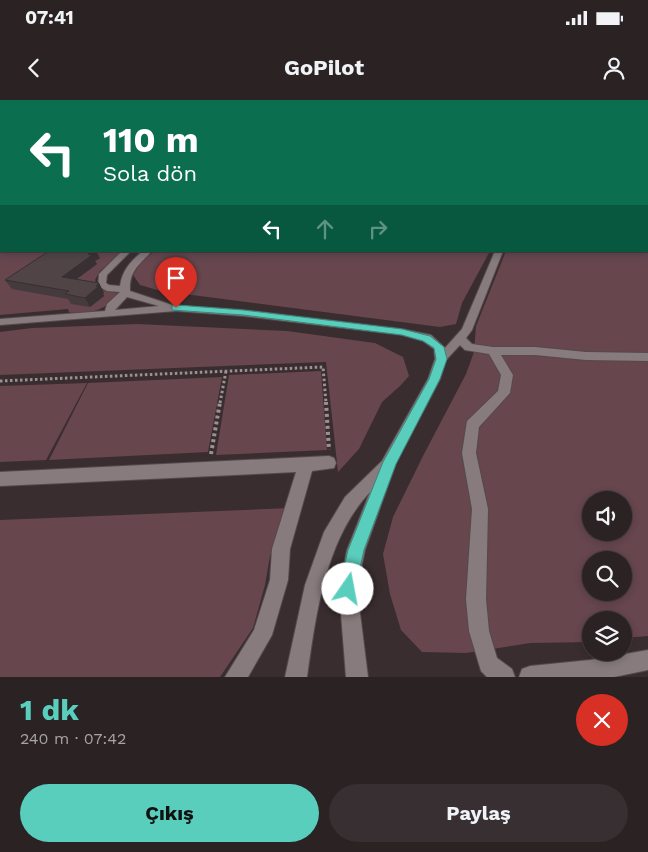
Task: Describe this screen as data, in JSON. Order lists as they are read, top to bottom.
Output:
{
  "page": {
    "status": "07:41",
    "header": "GoPilot",
    "turn": ["110 m", "Sola dön"],
    "heading": ["1 dk", "240 m · 07:42"],
    "buttons": ["Çıkış", "Paylaş"]
  }
}
